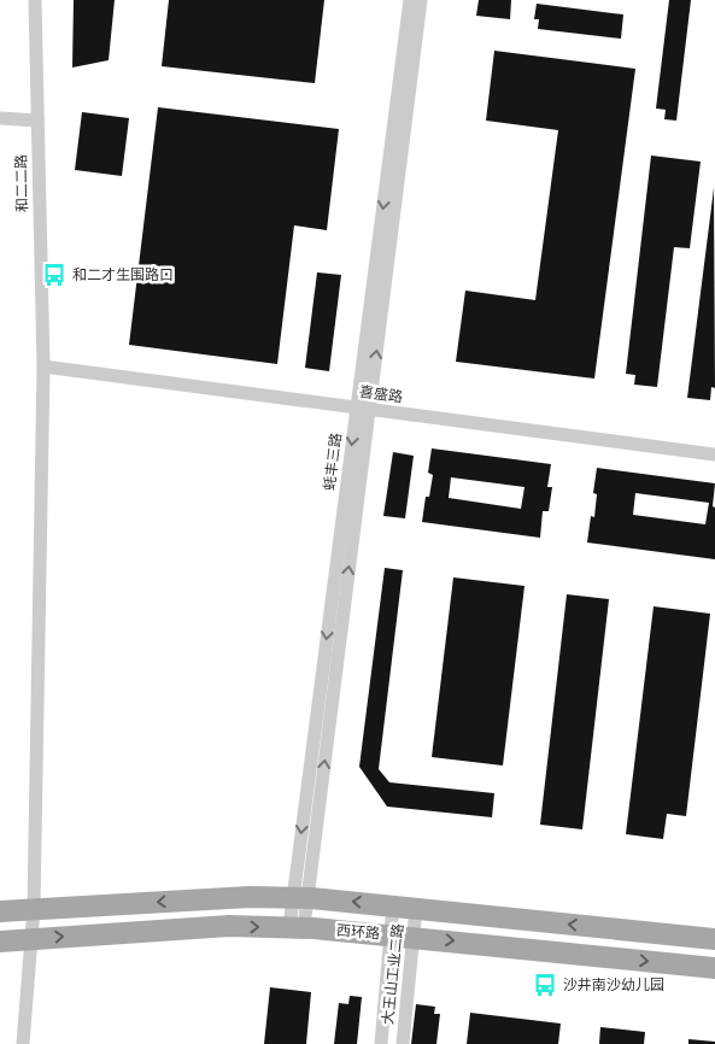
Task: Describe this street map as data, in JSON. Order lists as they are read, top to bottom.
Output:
{
  "streets": {
    "main road": ["西环路"],
    "street": [
      "和二二路",
      "喜盛路",
      "蚝丰三路",
      "大王山工业二路"
    ]
  },
  "crossings": [
    ["和二二路", "喜盛路"],
    ["和二二路", "西环路"],
    ["喜盛路", "蚝丰三路"],
    ["蚝丰三路", "西环路"],
    ["西环路", "大王山工业二路"]
  ],
  "places": {
    "bus stop": ["和二才生围路口", "沙井南沙幼儿园"]
  }
}
